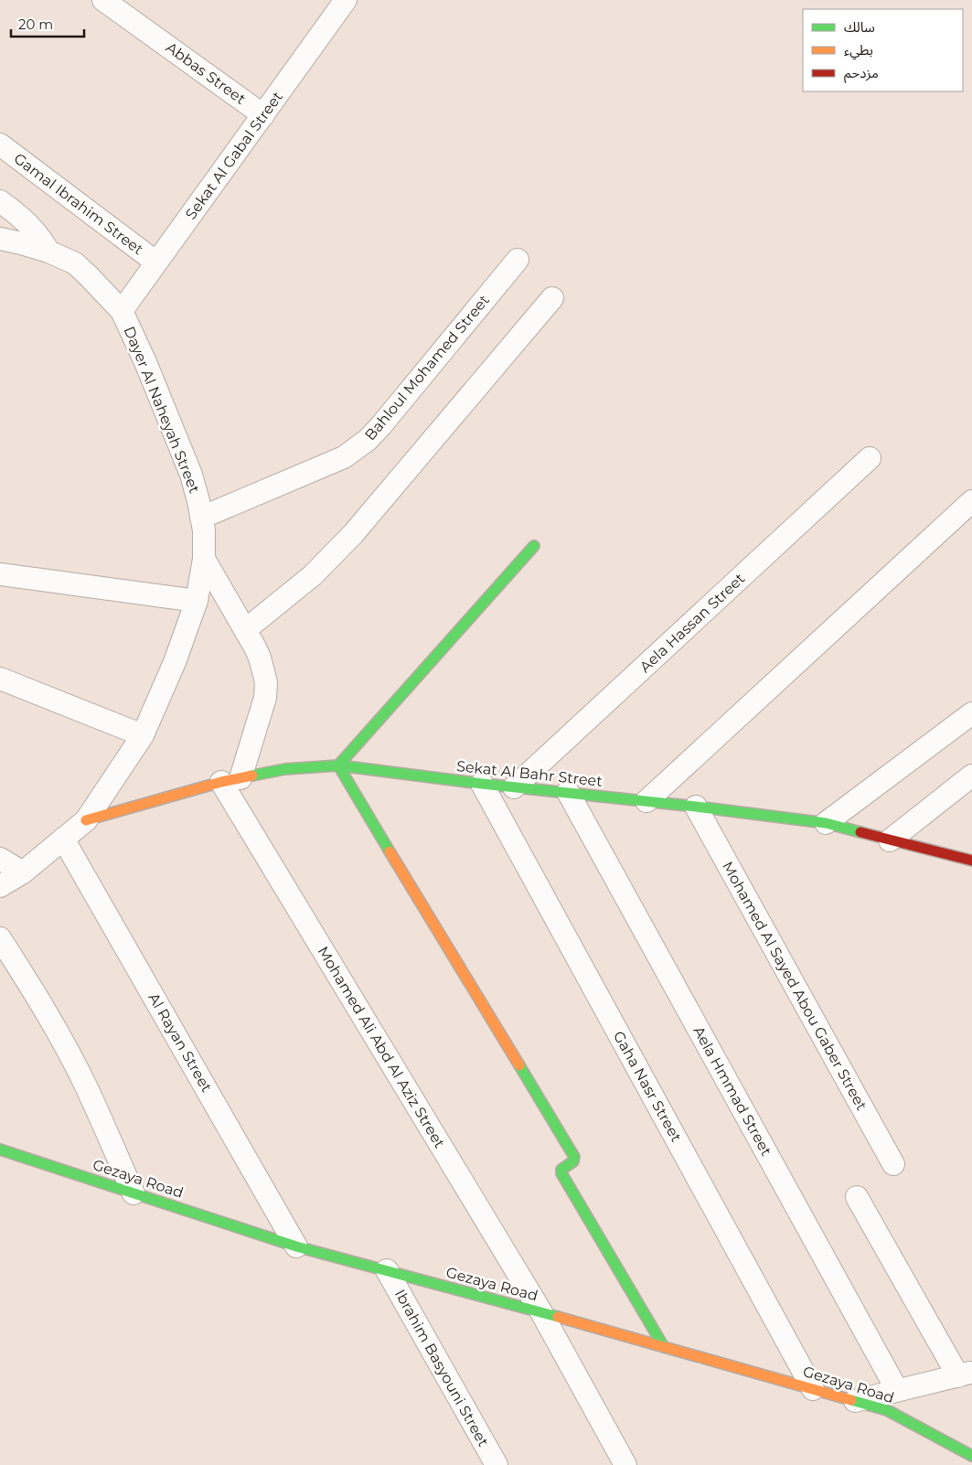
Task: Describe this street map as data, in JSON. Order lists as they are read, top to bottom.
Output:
{
  "streets": {
    "street": [
      "Abbas Street",
      "Sekat Al Gabal Street",
      "Gamal Ibrahim Street",
      "Bahloul Mohamed Street",
      "Dayer Al Naheyah Street",
      "Aela Hassan Street",
      "Sekat Al Bahr Street",
      "Mohamed Al Sayed Abou Gaber Street",
      "Al Rayan Street",
      "Mohamed Ali Abd Al Aziz Street",
      "Gaha Nasr Street",
      "Aela Hmmad Street",
      "Gezaya Road",
      "Ibrahim Basyouni Street"
    ]
  },
  "crossings": [
    ["Abbas Street", "Sekat Al Gabal Street"],
    ["Sekat Al Gabal Street", "Gamal Ibrahim Street"],
    ["Sekat Al Gabal Street", "Dayer Al Naheyah Street"],
    ["Bahloul Mohamed Street", "Dayer Al Naheyah Street"],
    ["Dayer Al Naheyah Street", "Sekat Al Bahr Street"],
    ["Dayer Al Naheyah Street", "Al Rayan Street"],
    ["Aela Hassan Street", "Sekat Al Bahr Street"],
    ["Sekat Al Bahr Street", "Mohamed Al Sayed Abou Gaber Street"],
    ["Sekat Al Bahr Street", "Mohamed Ali Abd Al Aziz Street"],
    ["Sekat Al Bahr Street", "Gaha Nasr Street"],
    ["Sekat Al Bahr Street", "Aela Hmmad Street"],
    ["Al Rayan Street", "Gezaya Road"],
    ["Mohamed Ali Abd Al Aziz Street", "Gezaya Road"],
    ["Gaha Nasr Street", "Gezaya Road"],
    ["Gezaya Road", "Ibrahim Basyouni Street"]
  ],
  "legend": ["سالك", "بطيء", "مزدحم"],
  "scale_bar": "20 m"
}
